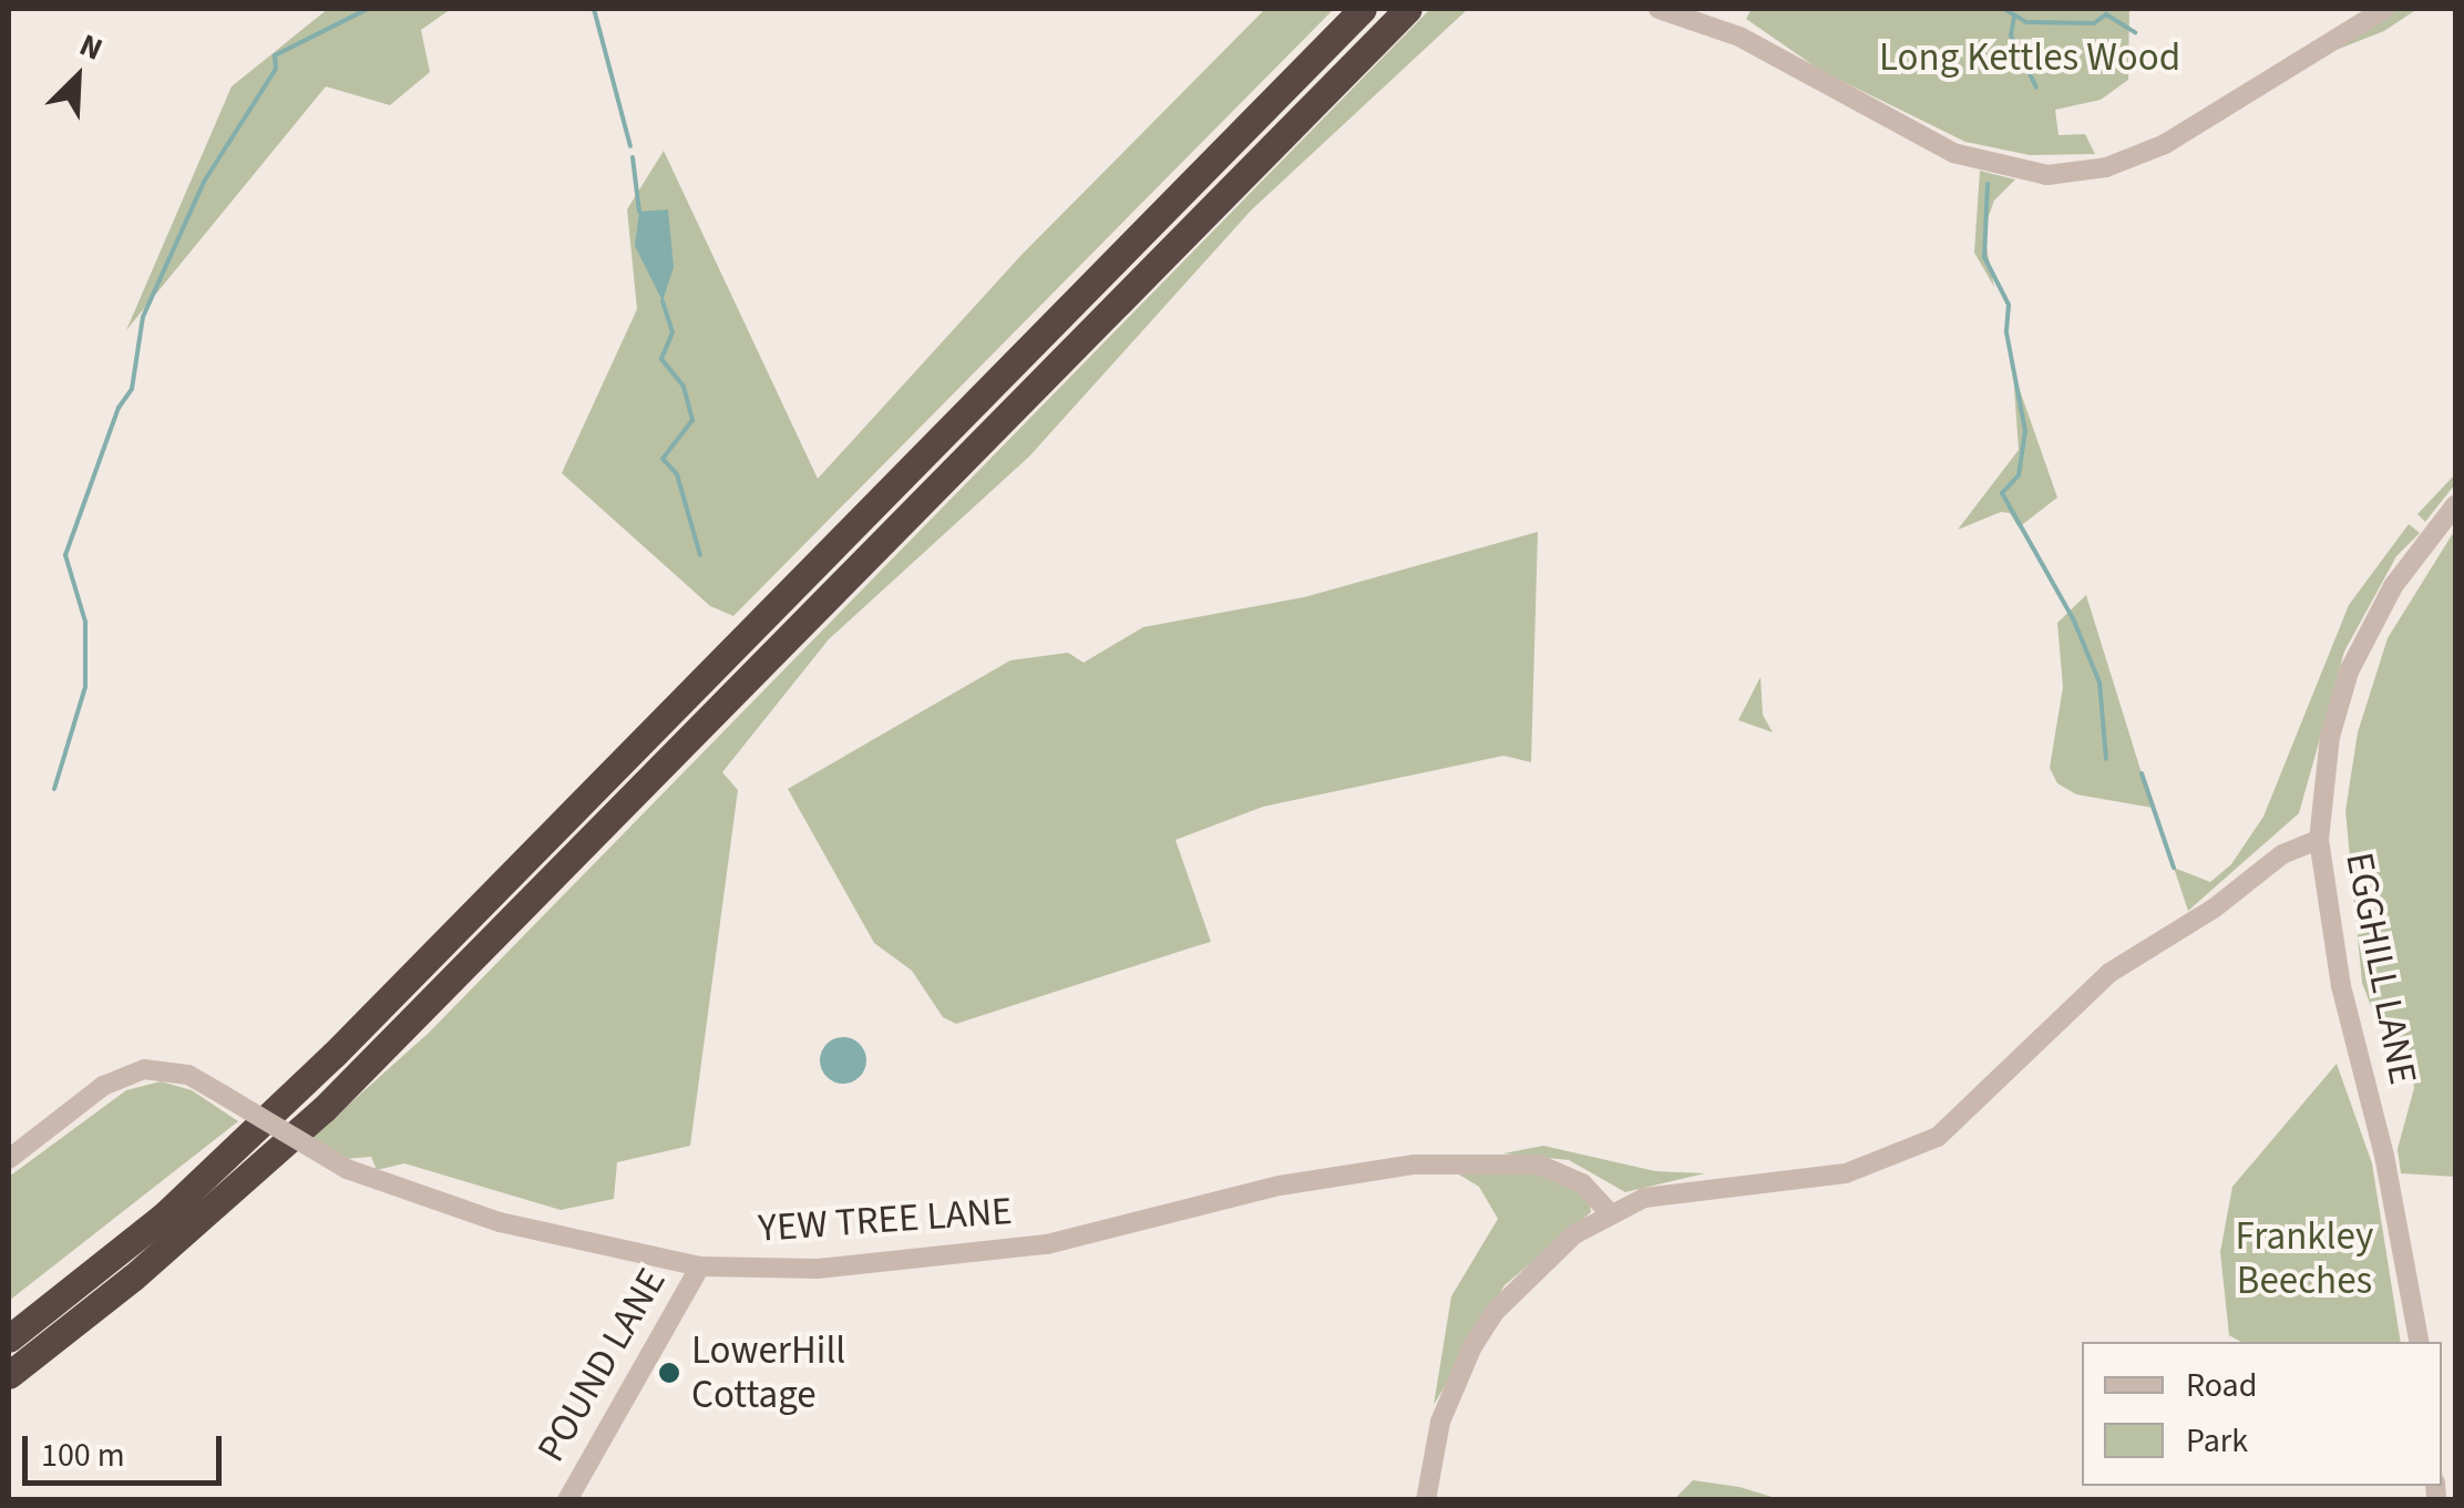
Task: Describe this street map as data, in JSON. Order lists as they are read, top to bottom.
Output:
{
  "streets": {
    "street": ["EGGHILL LANE", "YEW TREE LANE", "POUND LANE"]
  },
  "crossings": [
    ["YEW TREE LANE", "POUND LANE"]
  ],
  "parks": ["Long Kettles Wood", "Frankley Beeches"],
  "places": ["LowerHill Cottage"],
  "legend": ["Road", "Park"],
  "scale_bar": "100 m",
  "north": "top right"
}
